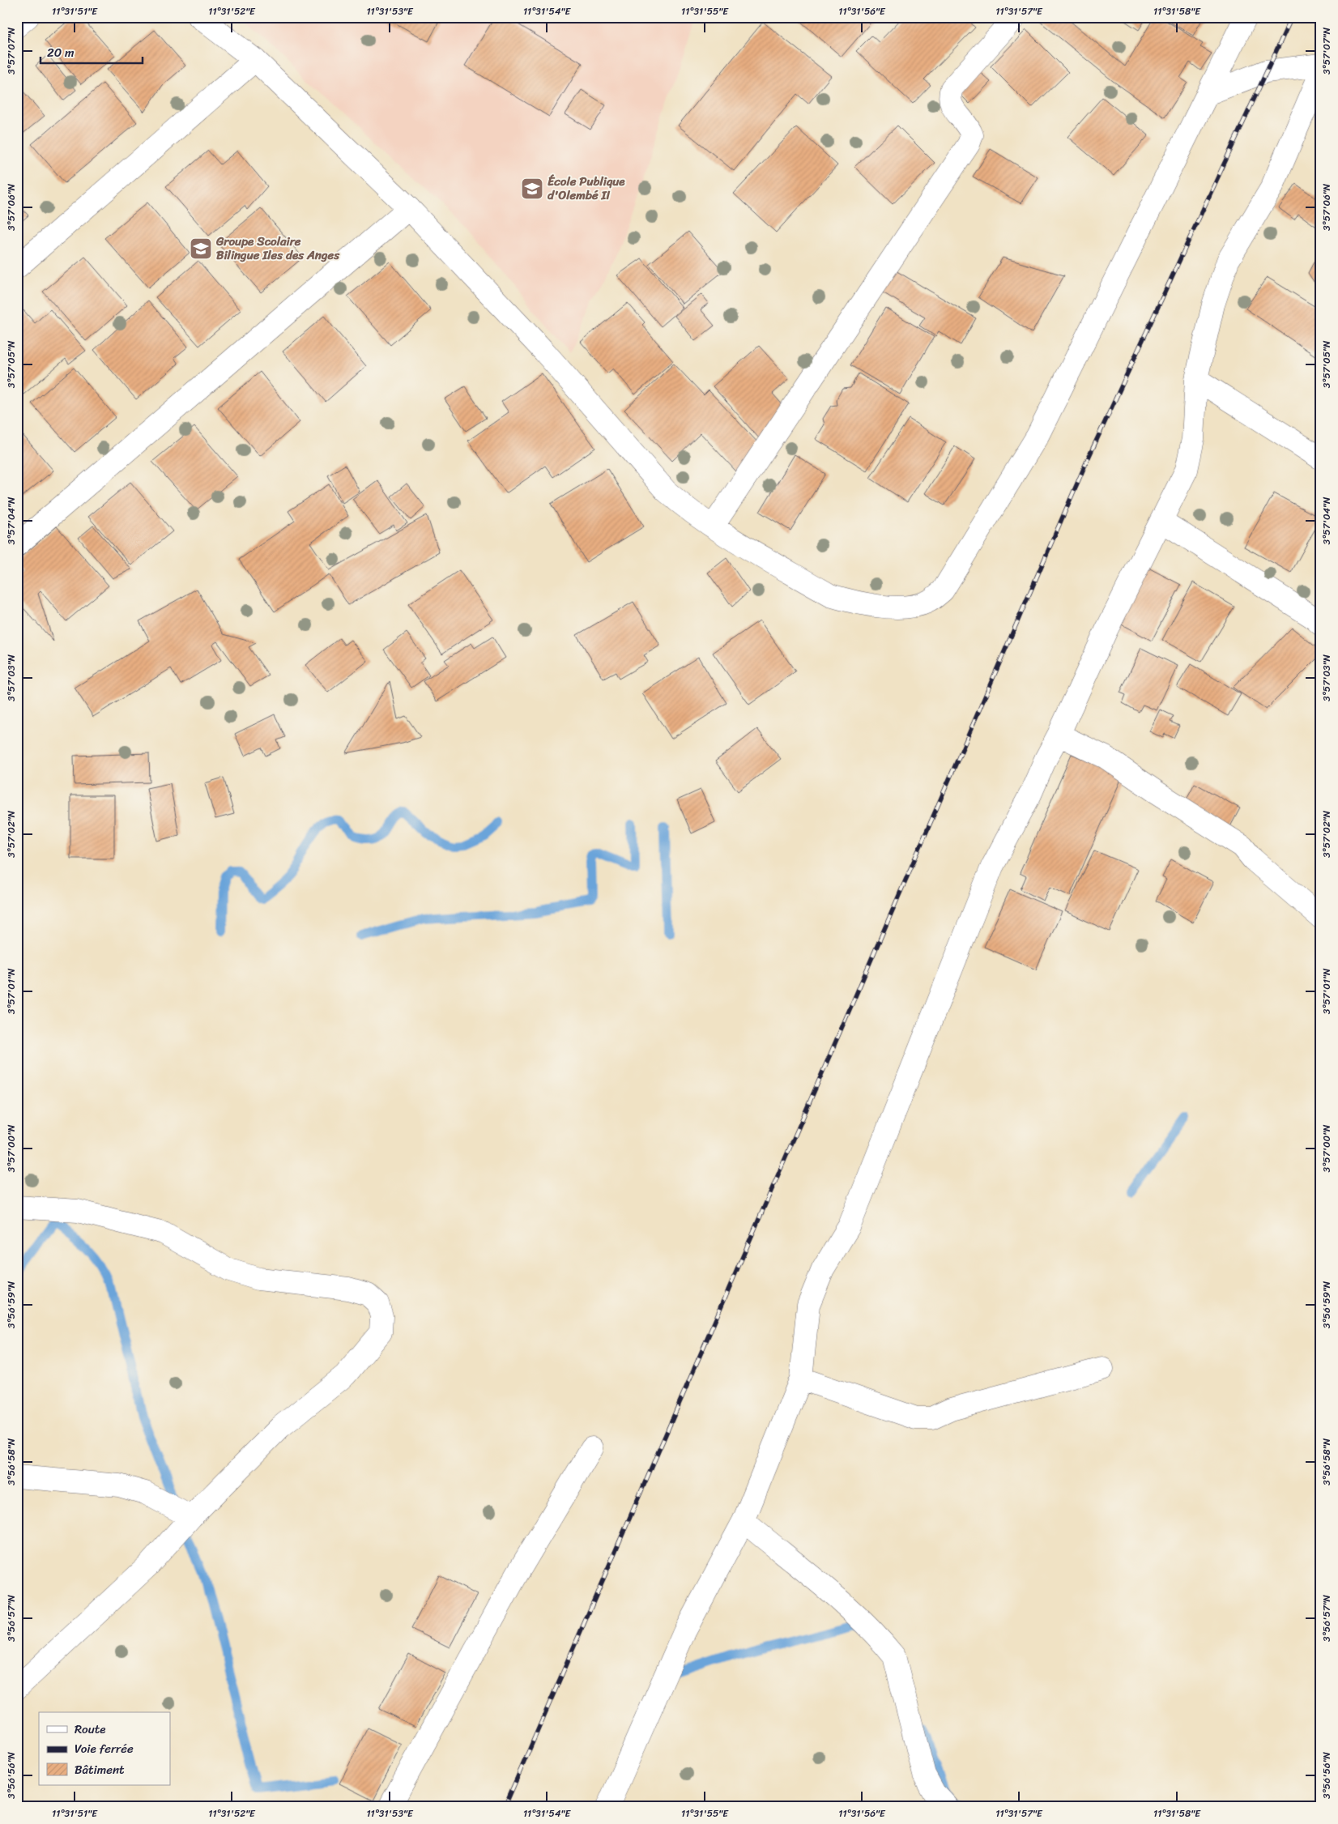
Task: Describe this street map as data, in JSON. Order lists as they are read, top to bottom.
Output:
{
  "places": {
    "school or university": ["École Publique d'Olembé II", "Groupe Scolaire Bilingue Iles des Anges"]
  },
  "legend": ["Route", "Voie ferrée", "Bâtiment"],
  "scale_bar": "20 m",
  "coordinates": [
    "11°31'51\"E",
    "11°31'52\"E",
    "11°31'53\"E",
    "11°31'54\"E",
    "11°31'55\"E",
    "11°31'56\"E",
    "11°31'57\"E",
    "11°31'58\"E",
    "3°57'07\"N",
    "3°57'06\"N",
    "3°57'05\"N",
    "3°57'04\"N",
    "3°57'03\"N",
    "3°57'02\"N",
    "3°57'01\"N",
    "3°57'00\"N",
    "3°56'59\"N",
    "3°56'58\"N",
    "3°56'57\"N",
    "3°56'56\"N"
  ]
}
